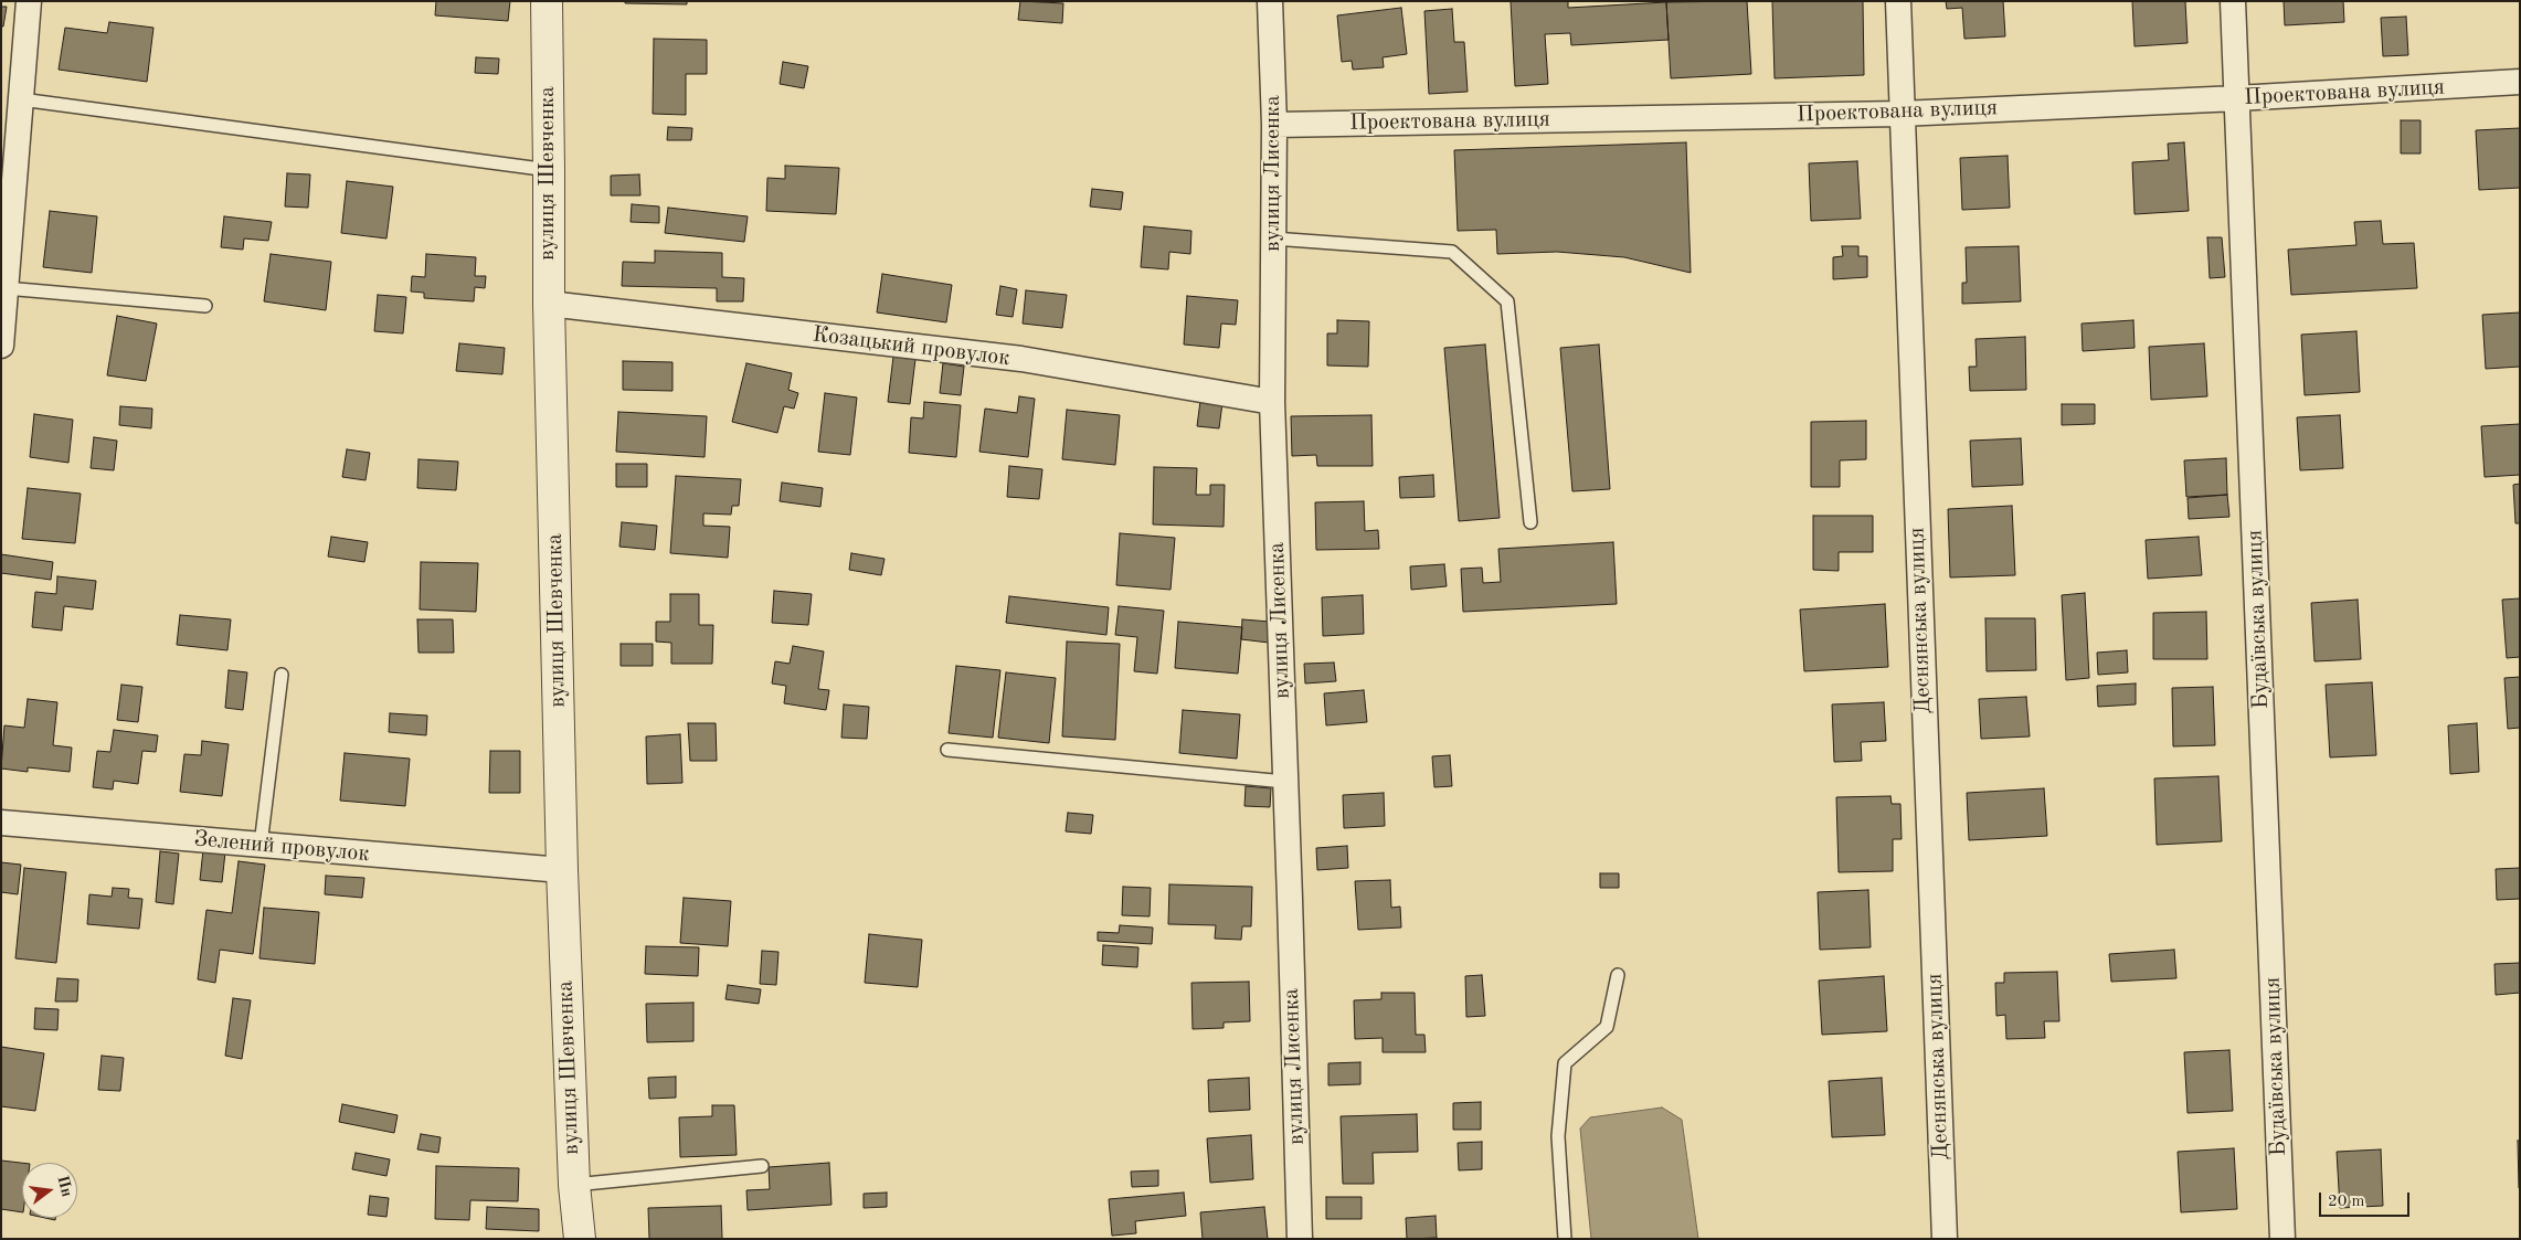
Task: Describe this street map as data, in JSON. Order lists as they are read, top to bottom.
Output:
{
  "streets": {
    "street": [
      "Проектована вулиця",
      "вулиця Шевченка",
      "вулиця Лисенка",
      "Козацький провулок",
      "Будаївська вулиця",
      "Деснянська вулиця",
      "Зелений провулок"
    ]
  },
  "crossings": [
    ["Проектована вулиця", "вулиця Лисенка"],
    ["Проектована вулиця", "Будаївська вулиця"],
    ["Проектована вулиця", "Деснянська вулиця"],
    ["вулиця Шевченка", "Козацький провулок"],
    ["вулиця Шевченка", "Зелений провулок"],
    ["вулиця Лисенка", "Козацький провулок"]
  ],
  "scale_bar": "20 m",
  "north": "right"
}
